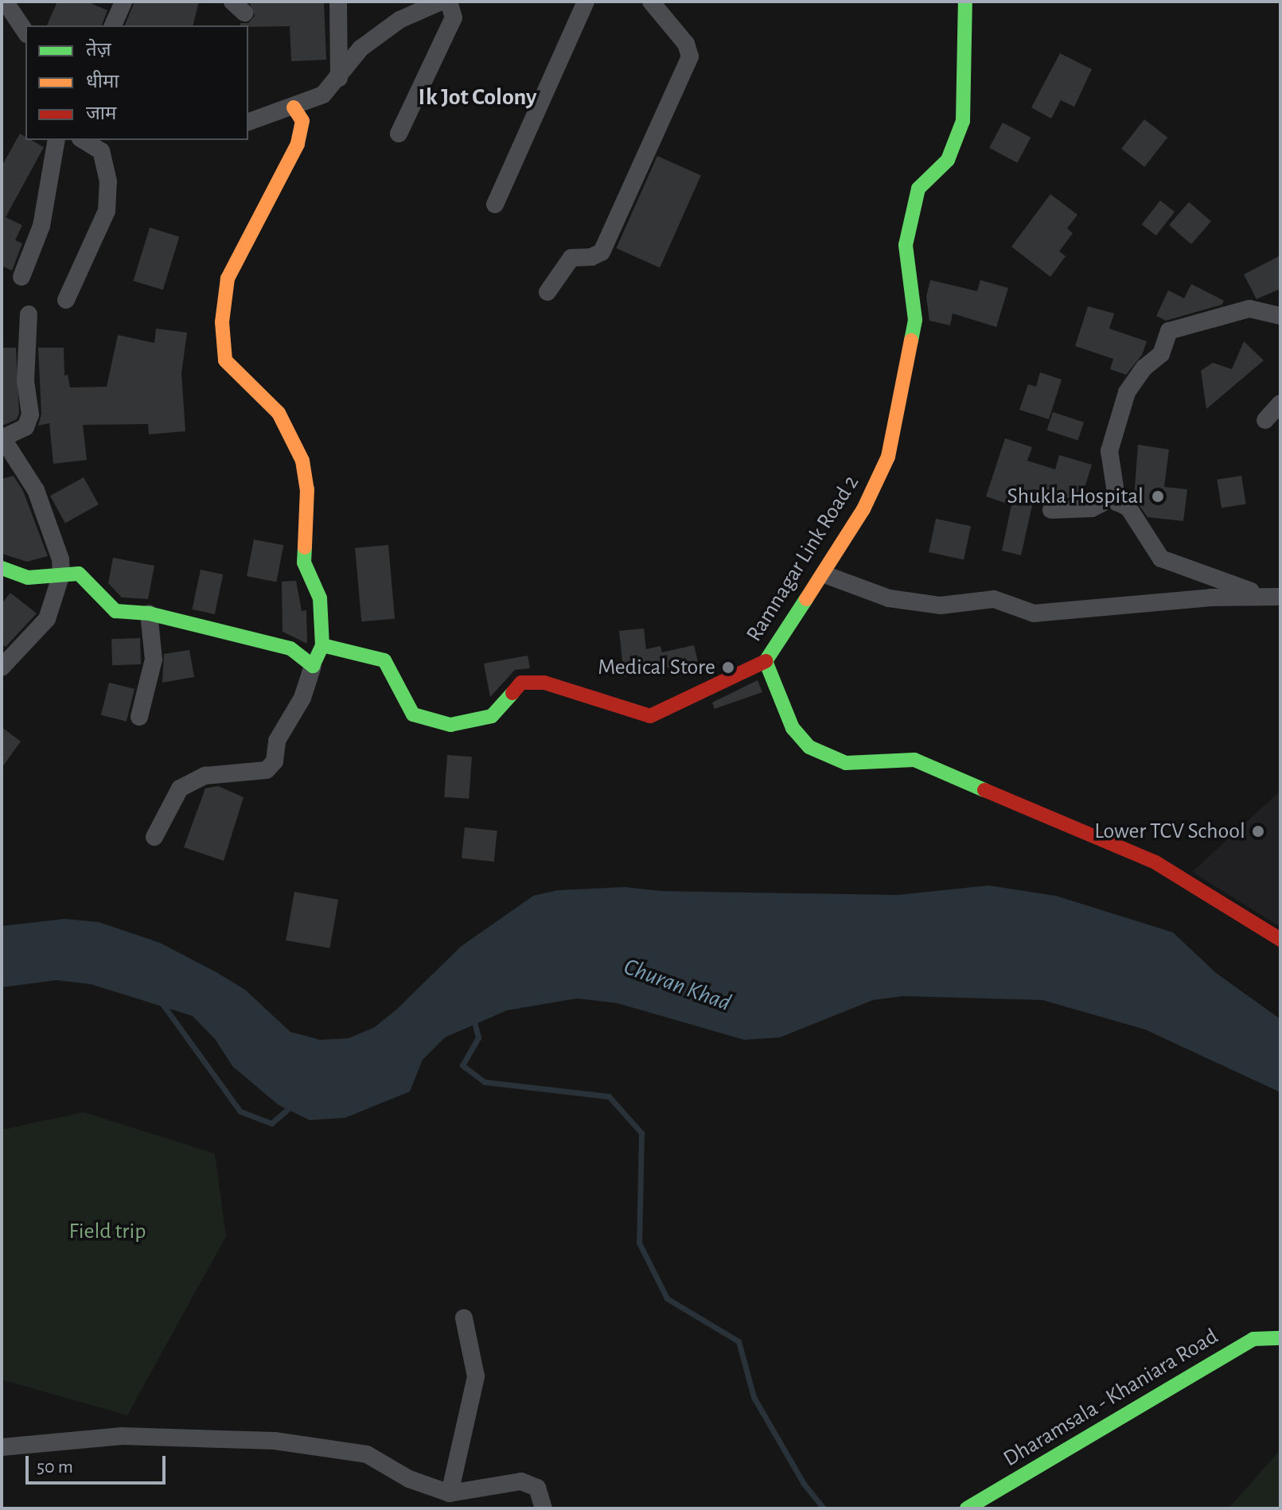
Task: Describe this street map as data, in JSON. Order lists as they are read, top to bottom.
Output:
{
  "streets": {
    "street": ["Ramnagar Link Road 2", "Dharamsala - Khaniara Road"]
  },
  "districts": ["Ik Jot Colony"],
  "water": ["Churan Khad"],
  "parks": ["Field trip"],
  "places": ["Shukla Hospital", "Medical Store", "Lower TCV School"],
  "legend": ["तेज़", "धीमा", "जाम"],
  "scale_bar": "50 m"
}
